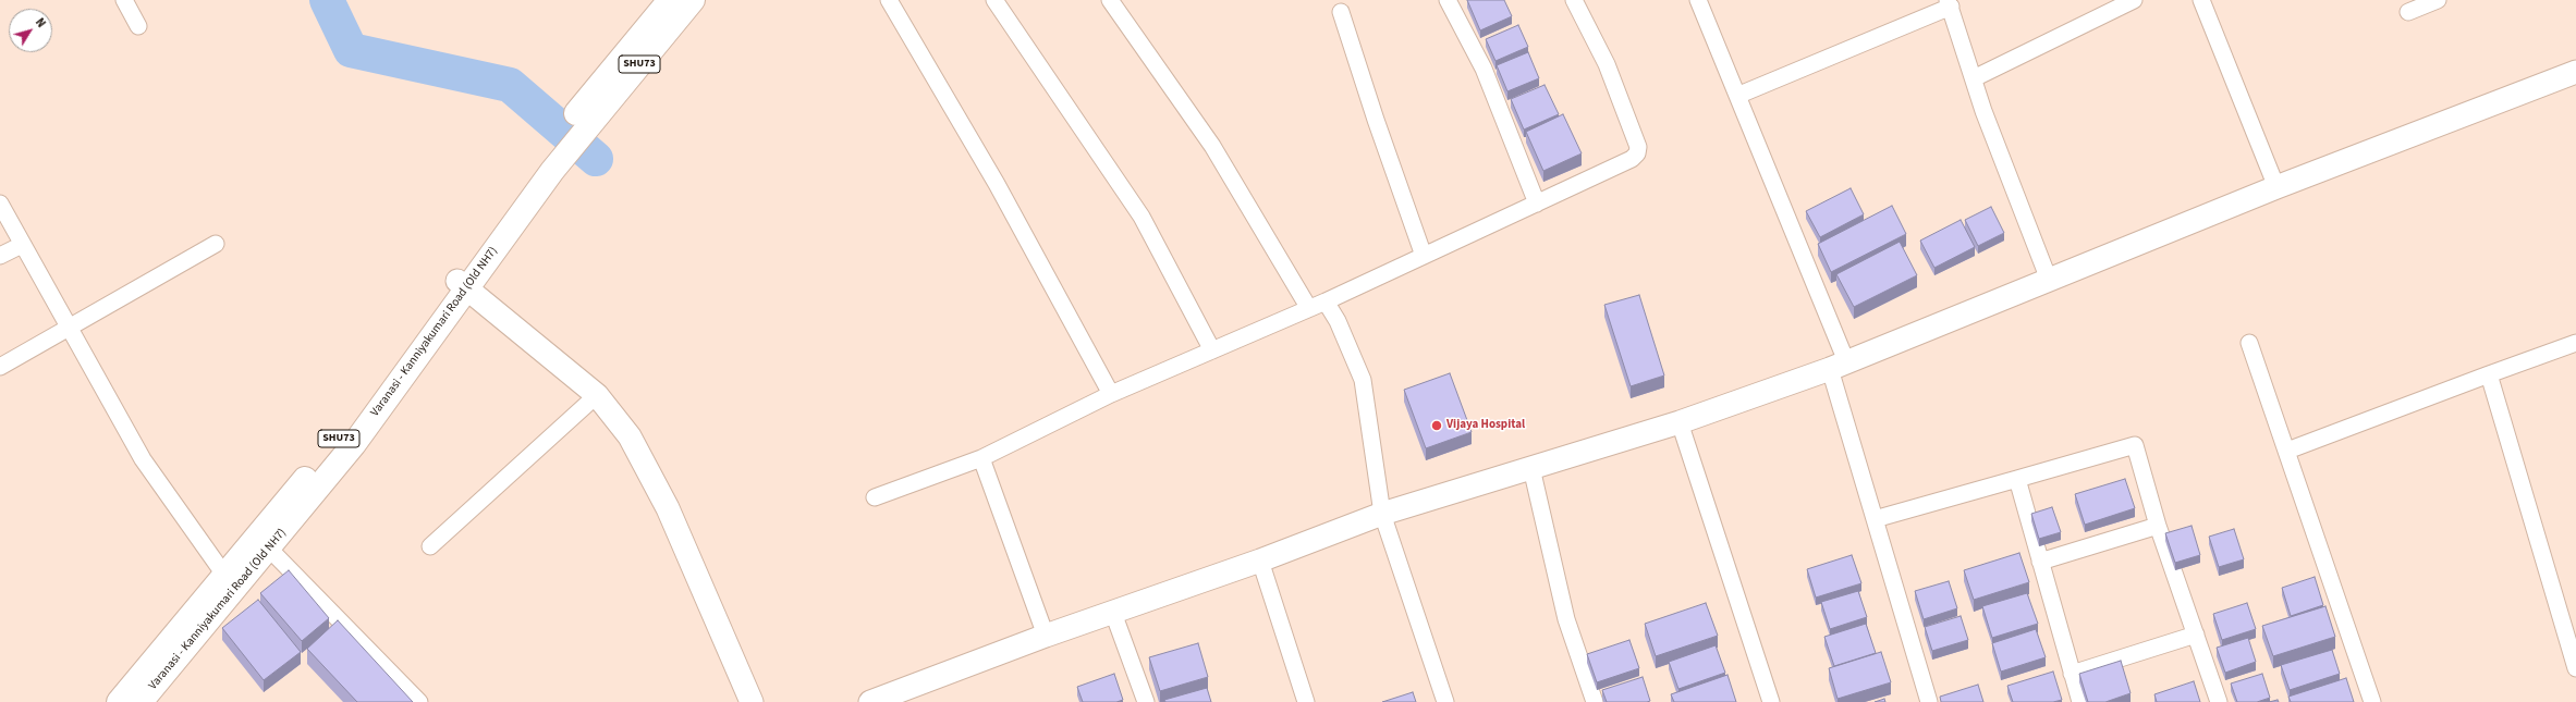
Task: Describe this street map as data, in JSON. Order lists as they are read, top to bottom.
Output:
{
  "streets": {
    "main road": ["SHU73", "Varanasi - Kanniyakumari Road (Old NH7)"]
  },
  "places": ["Vijaya Hospital"],
  "north": "top right"
}
